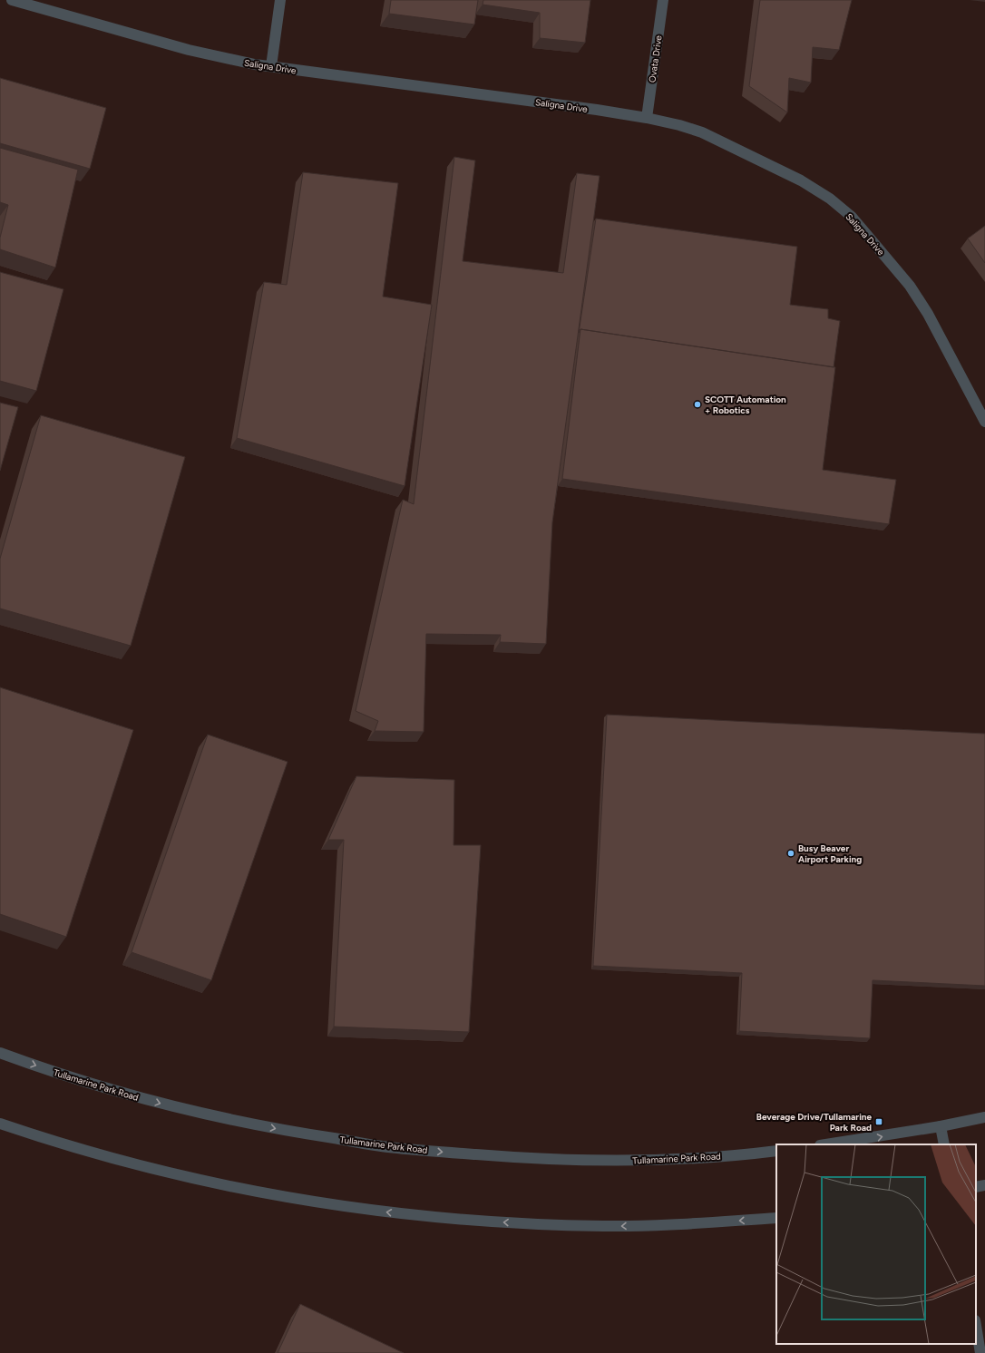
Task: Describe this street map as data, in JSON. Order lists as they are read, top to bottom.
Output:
{
  "streets": {
    "street": ["Ovata Drive", "Saligna Drive", "Tullamarine Park Road"]
  },
  "crossings": [
    ["Ovata Drive", "Saligna Drive"]
  ],
  "places": {
    "other": ["SCOTT Automation + Robotics", "Busy Beaver Airport Parking"],
    "transit": ["Beverage Drive/Tullamarine Park Road"]
  }
}
